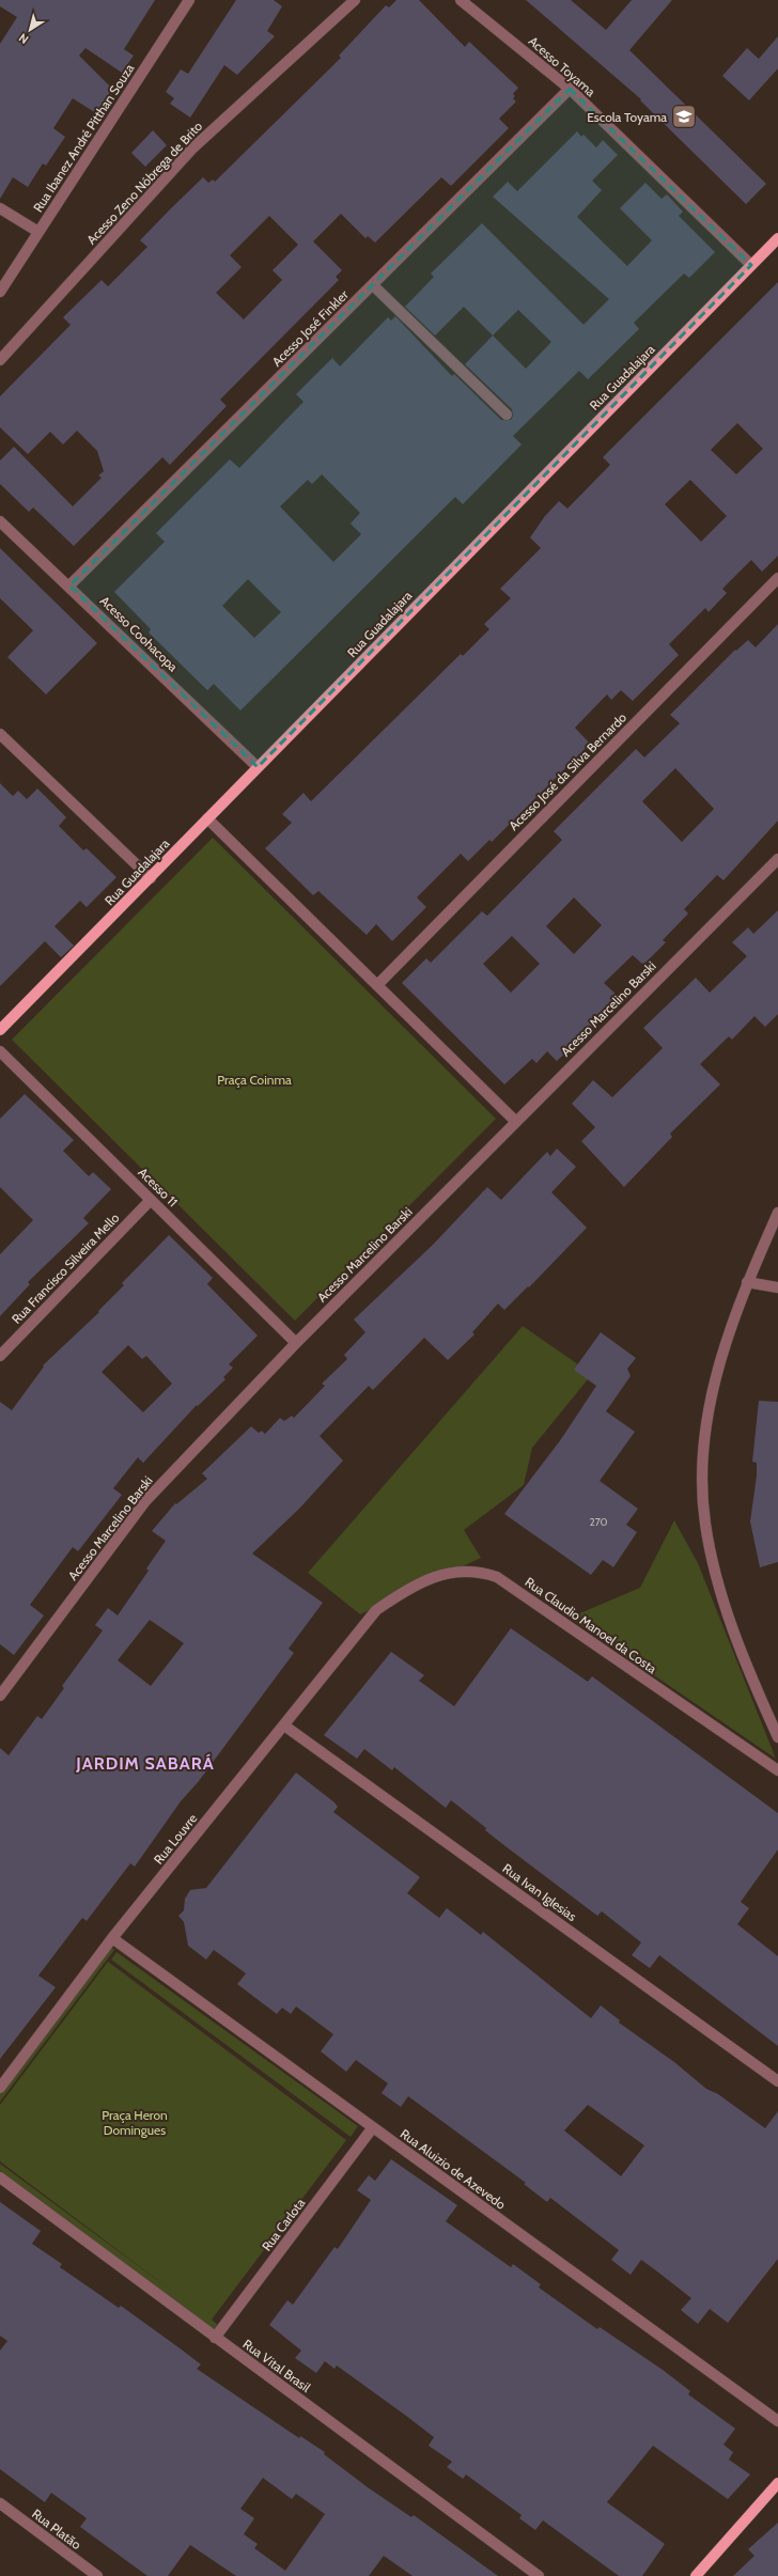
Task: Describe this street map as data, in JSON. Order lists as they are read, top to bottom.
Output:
{
  "streets": {
    "main road": ["Rua Guadalajara"],
    "street": [
      "Acesso Toyama",
      "Rua Ibanez André Pitthan Souza",
      "Acesso Zeno Nóbrega de Brito",
      "Acesso José Finkler",
      "Acesso Coohacopa",
      "Acesso José da Silva Bernardo",
      "Acesso Marcelino Barski",
      "Acesso 11",
      "Rua Francisco Silveira Mello",
      "Rua Claudio Manoel da Costa",
      "Rua Louvre",
      "Rua Ivan Iglesias",
      "Rua Aluizio de Azevedo",
      "Rua Carlota",
      "Rua Vital Brasil",
      "Rua Platão"
    ]
  },
  "crossings": [
    ["Acesso Toyama", "Acesso José Finkler"],
    ["Acesso Toyama", "Rua Guadalajara"],
    ["Acesso José Finkler", "Acesso Coohacopa"],
    ["Rua Guadalajara", "Acesso Coohacopa"],
    ["Acesso Marcelino Barski", "Acesso 11"],
    ["Acesso 11", "Rua Francisco Silveira Mello"],
    ["Rua Claudio Manoel da Costa", "Rua Louvre"],
    ["Rua Louvre", "Rua Ivan Iglesias"],
    ["Rua Louvre", "Rua Aluizio de Azevedo"],
    ["Rua Aluizio de Azevedo", "Rua Carlota"],
    ["Rua Carlota", "Rua Vital Brasil"]
  ],
  "districts": ["JARDIM SABARÁ"],
  "parks": ["Praça Coinma", "Praça Heron Domingues"],
  "places": {
    "school or university": ["Escola Toyama"]
  },
  "house_numbers": ["270"],
  "north": "bottom left"
}
